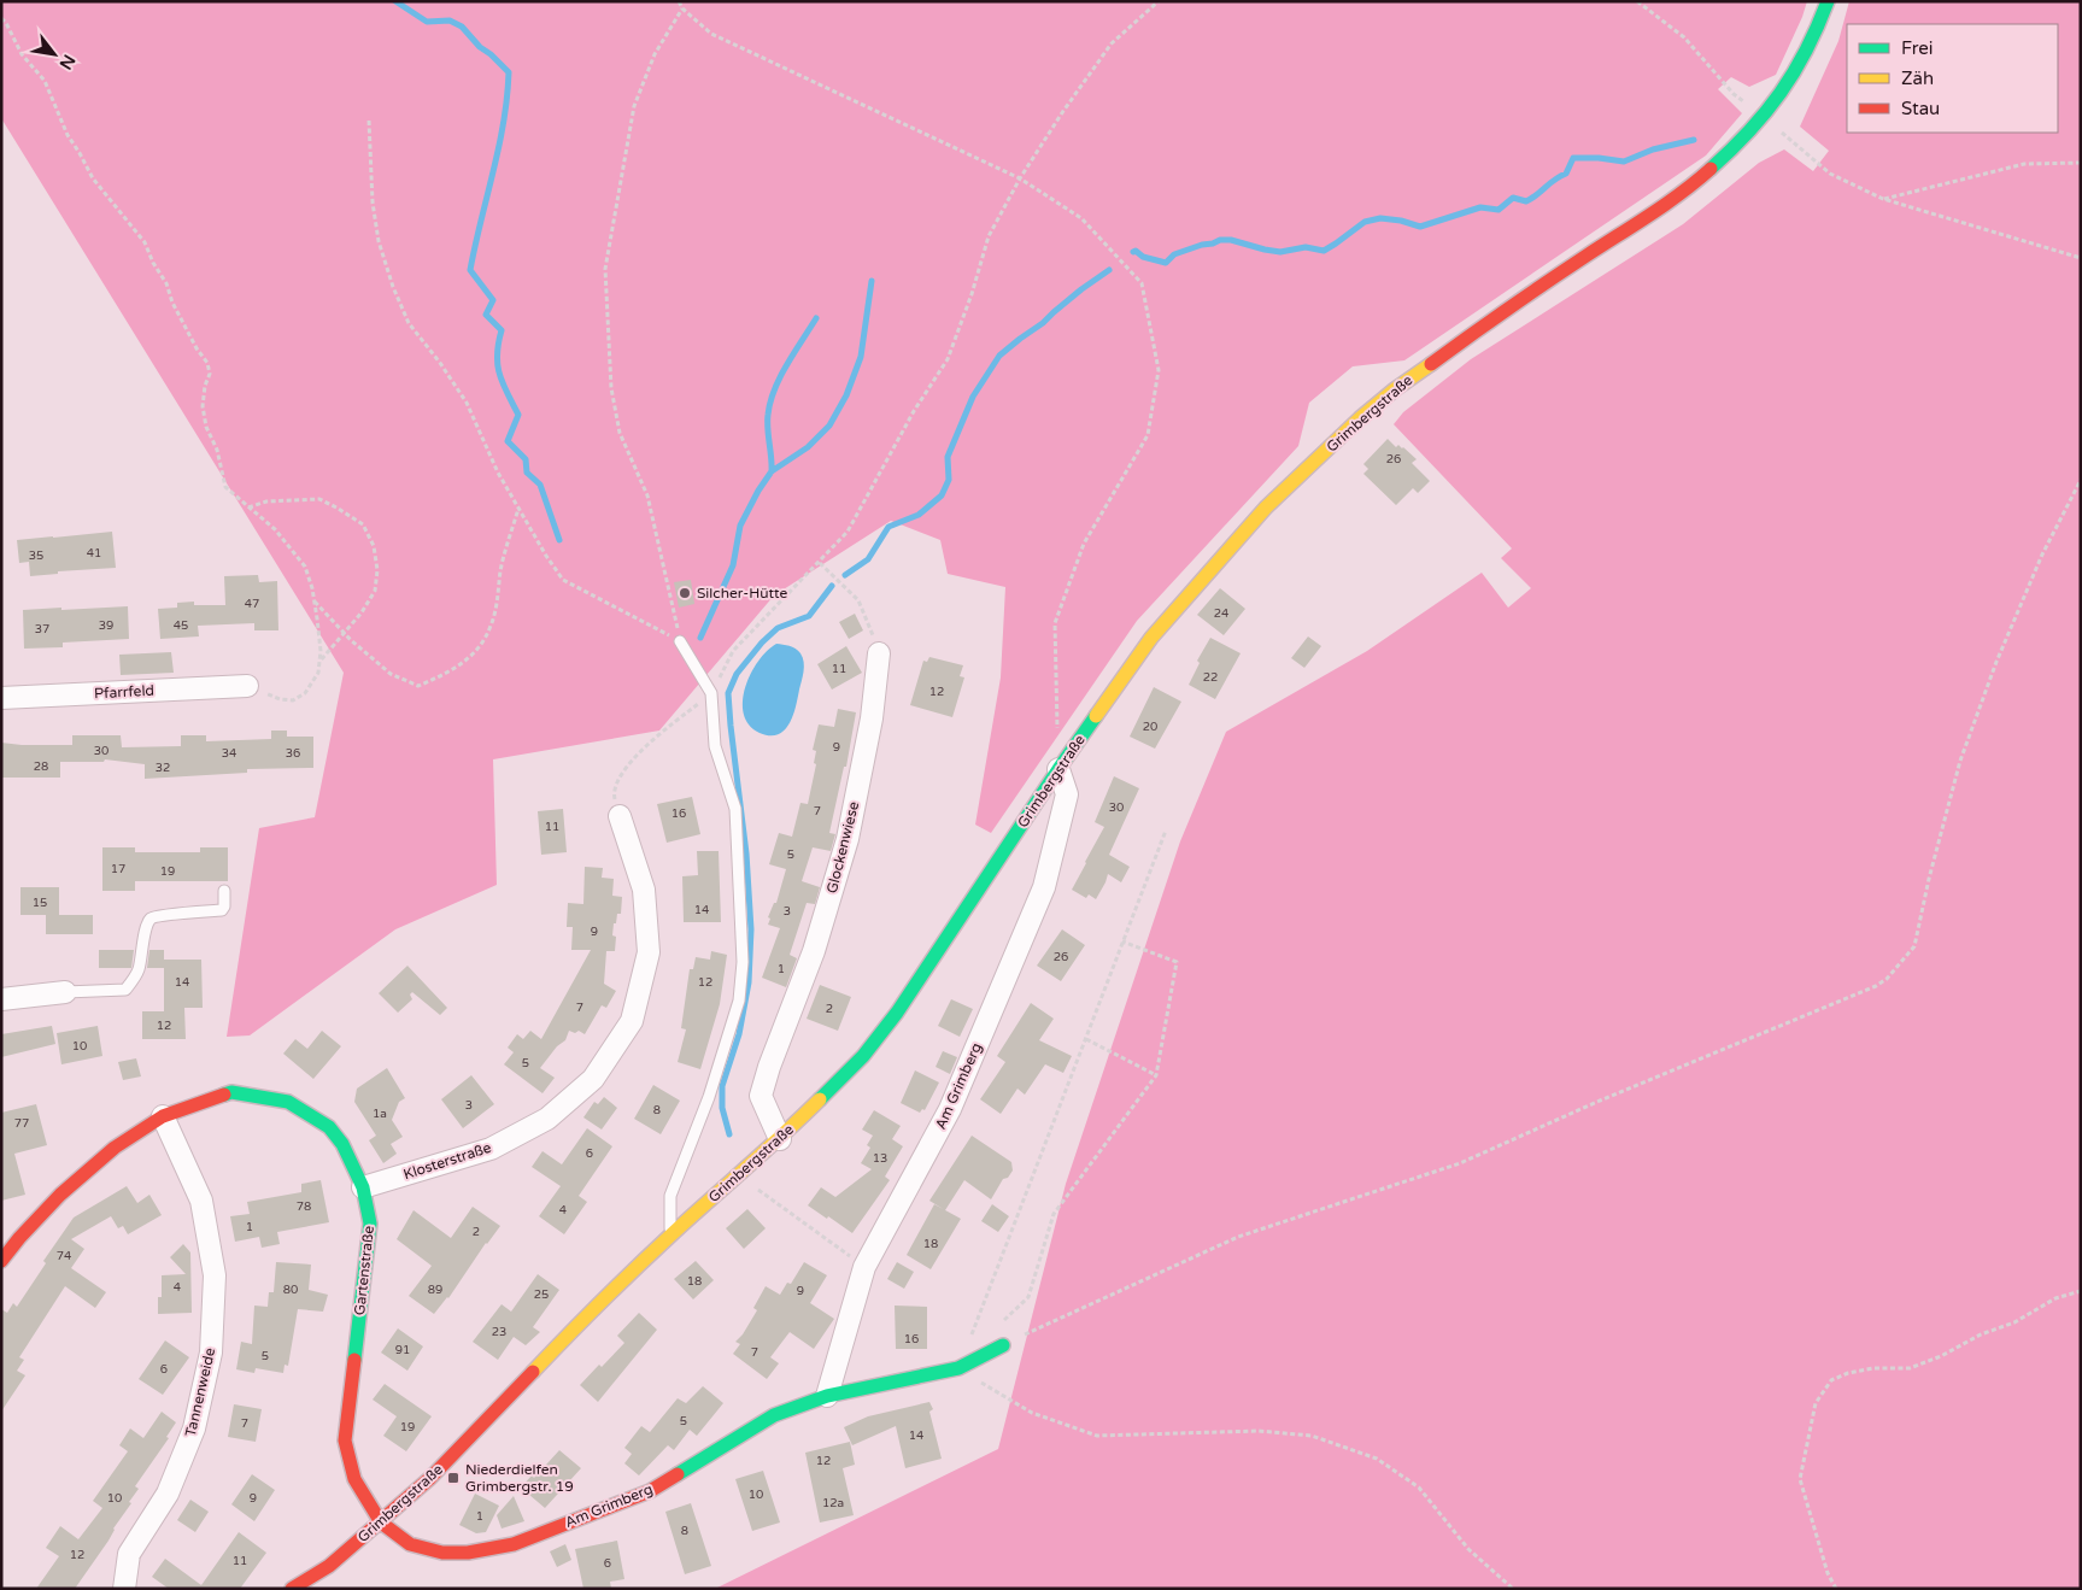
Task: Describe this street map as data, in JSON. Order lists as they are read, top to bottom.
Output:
{
  "streets": {
    "street": [
      "Grimbergstraße",
      "Pfarrfeld",
      "Glockenwiese",
      "Am Grimberg",
      "Klosterstraße",
      "Gartenstraße",
      "Tannenweide"
    ]
  },
  "crossings": [
    ["Grimbergstraße", "Glockenwiese"],
    ["Grimbergstraße", "Am Grimberg"],
    ["Grimbergstraße", "Gartenstraße"],
    ["Am Grimberg", "Gartenstraße"],
    ["Klosterstraße", "Gartenstraße"],
    ["Gartenstraße", "Tannenweide"]
  ],
  "places": {
    "other": ["Silcher-Hütte"],
    "transit": ["Niederdielfen Grimbergstr. 19"]
  },
  "house_numbers": [
    "26",
    "41",
    "35",
    "47",
    "24",
    "39",
    "45",
    "37",
    "11",
    "22",
    "12",
    "20",
    "9",
    "30",
    "34",
    "36",
    "28",
    "32",
    "30",
    "7",
    "16",
    "11",
    "5",
    "17",
    "19",
    "15",
    "14",
    "3",
    "9",
    "26",
    "1",
    "14",
    "12",
    "7",
    "2",
    "12",
    "10",
    "5",
    "3",
    "8",
    "1a",
    "77",
    "6",
    "13",
    "78",
    "4",
    "1",
    "2",
    "18",
    "74",
    "18",
    "4",
    "80",
    "89",
    "9",
    "25",
    "23",
    "16",
    "91",
    "7",
    "5",
    "6",
    "5",
    "7",
    "19",
    "14",
    "12",
    "10",
    "10",
    "9",
    "12a",
    "1",
    "8",
    "12",
    "11",
    "6"
  ],
  "legend": ["Frei", "Zäh", "Stau"],
  "north": "bottom right"
}
